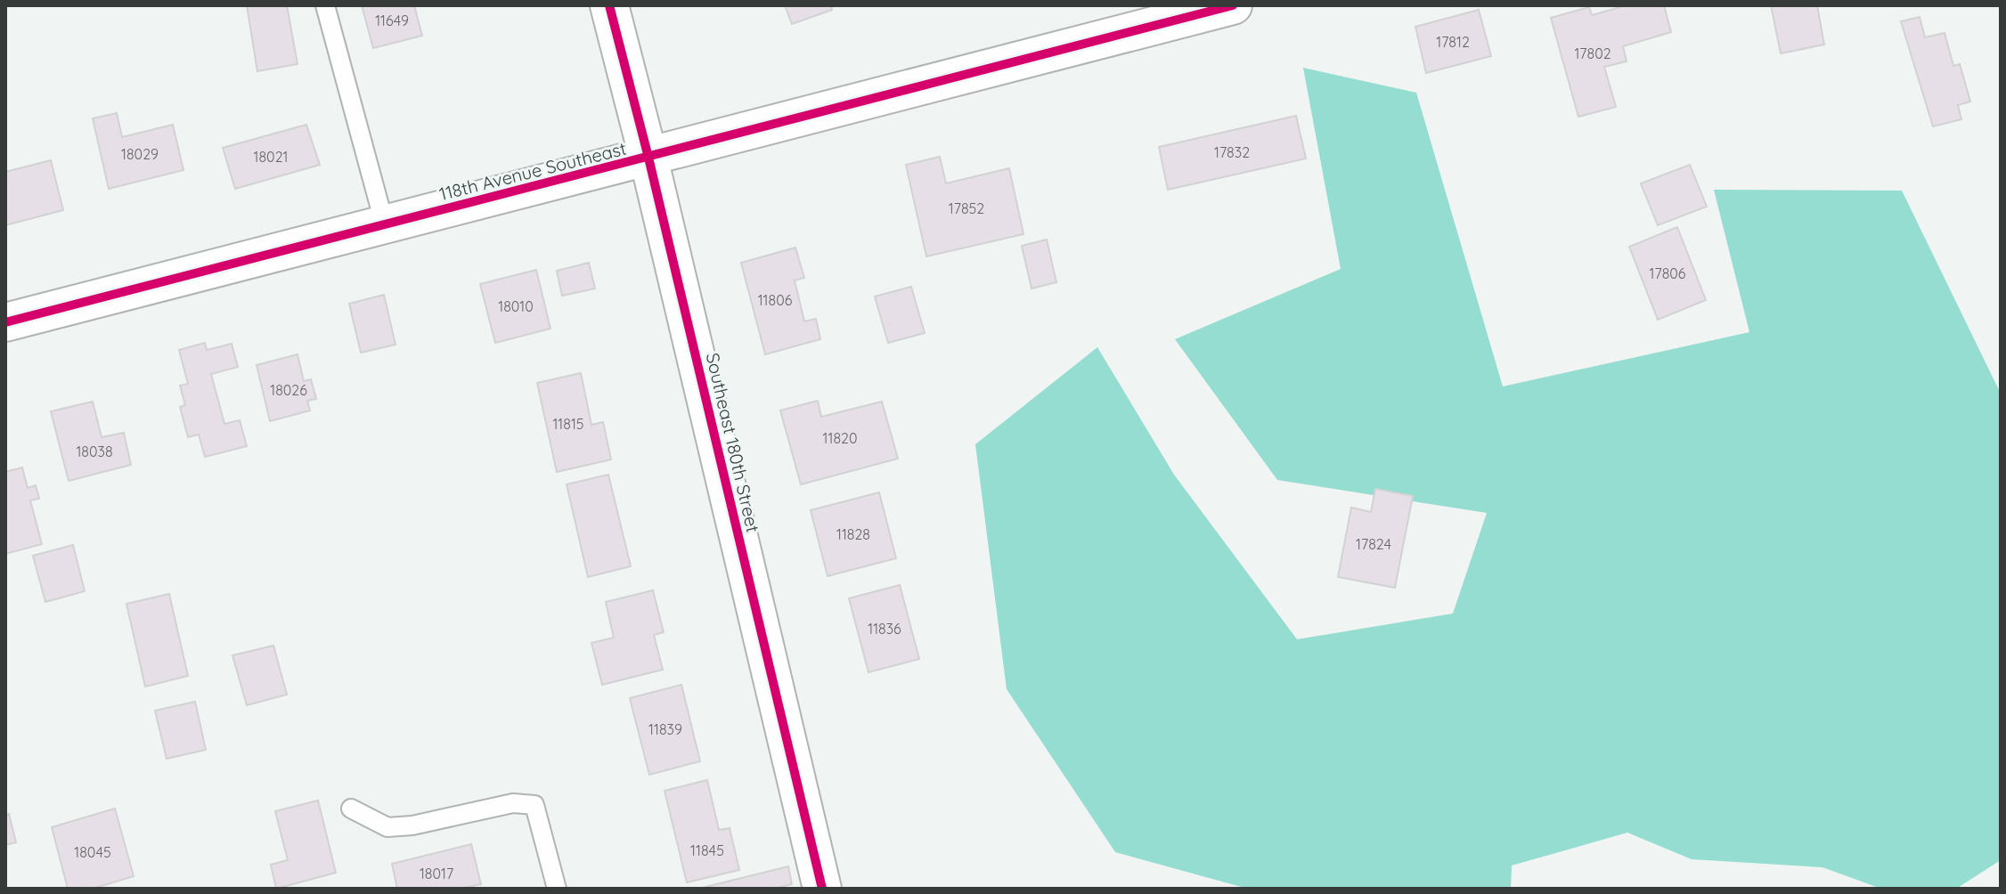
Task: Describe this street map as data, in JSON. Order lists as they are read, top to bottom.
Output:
{
  "streets": {
    "street": ["118th Avenue Southeast", "Southeast 180th Street"]
  },
  "crossings": [
    ["118th Avenue Southeast", "Southeast 180th Street"]
  ],
  "house_numbers": [
    "11649",
    "17812",
    "17802",
    "17832",
    "18029",
    "18021",
    "17852",
    "17806",
    "11806",
    "18010",
    "18026",
    "11815",
    "11820",
    "18038",
    "11828",
    "17824",
    "11836",
    "11839",
    "11845",
    "18045",
    "18017"
  ]
}
